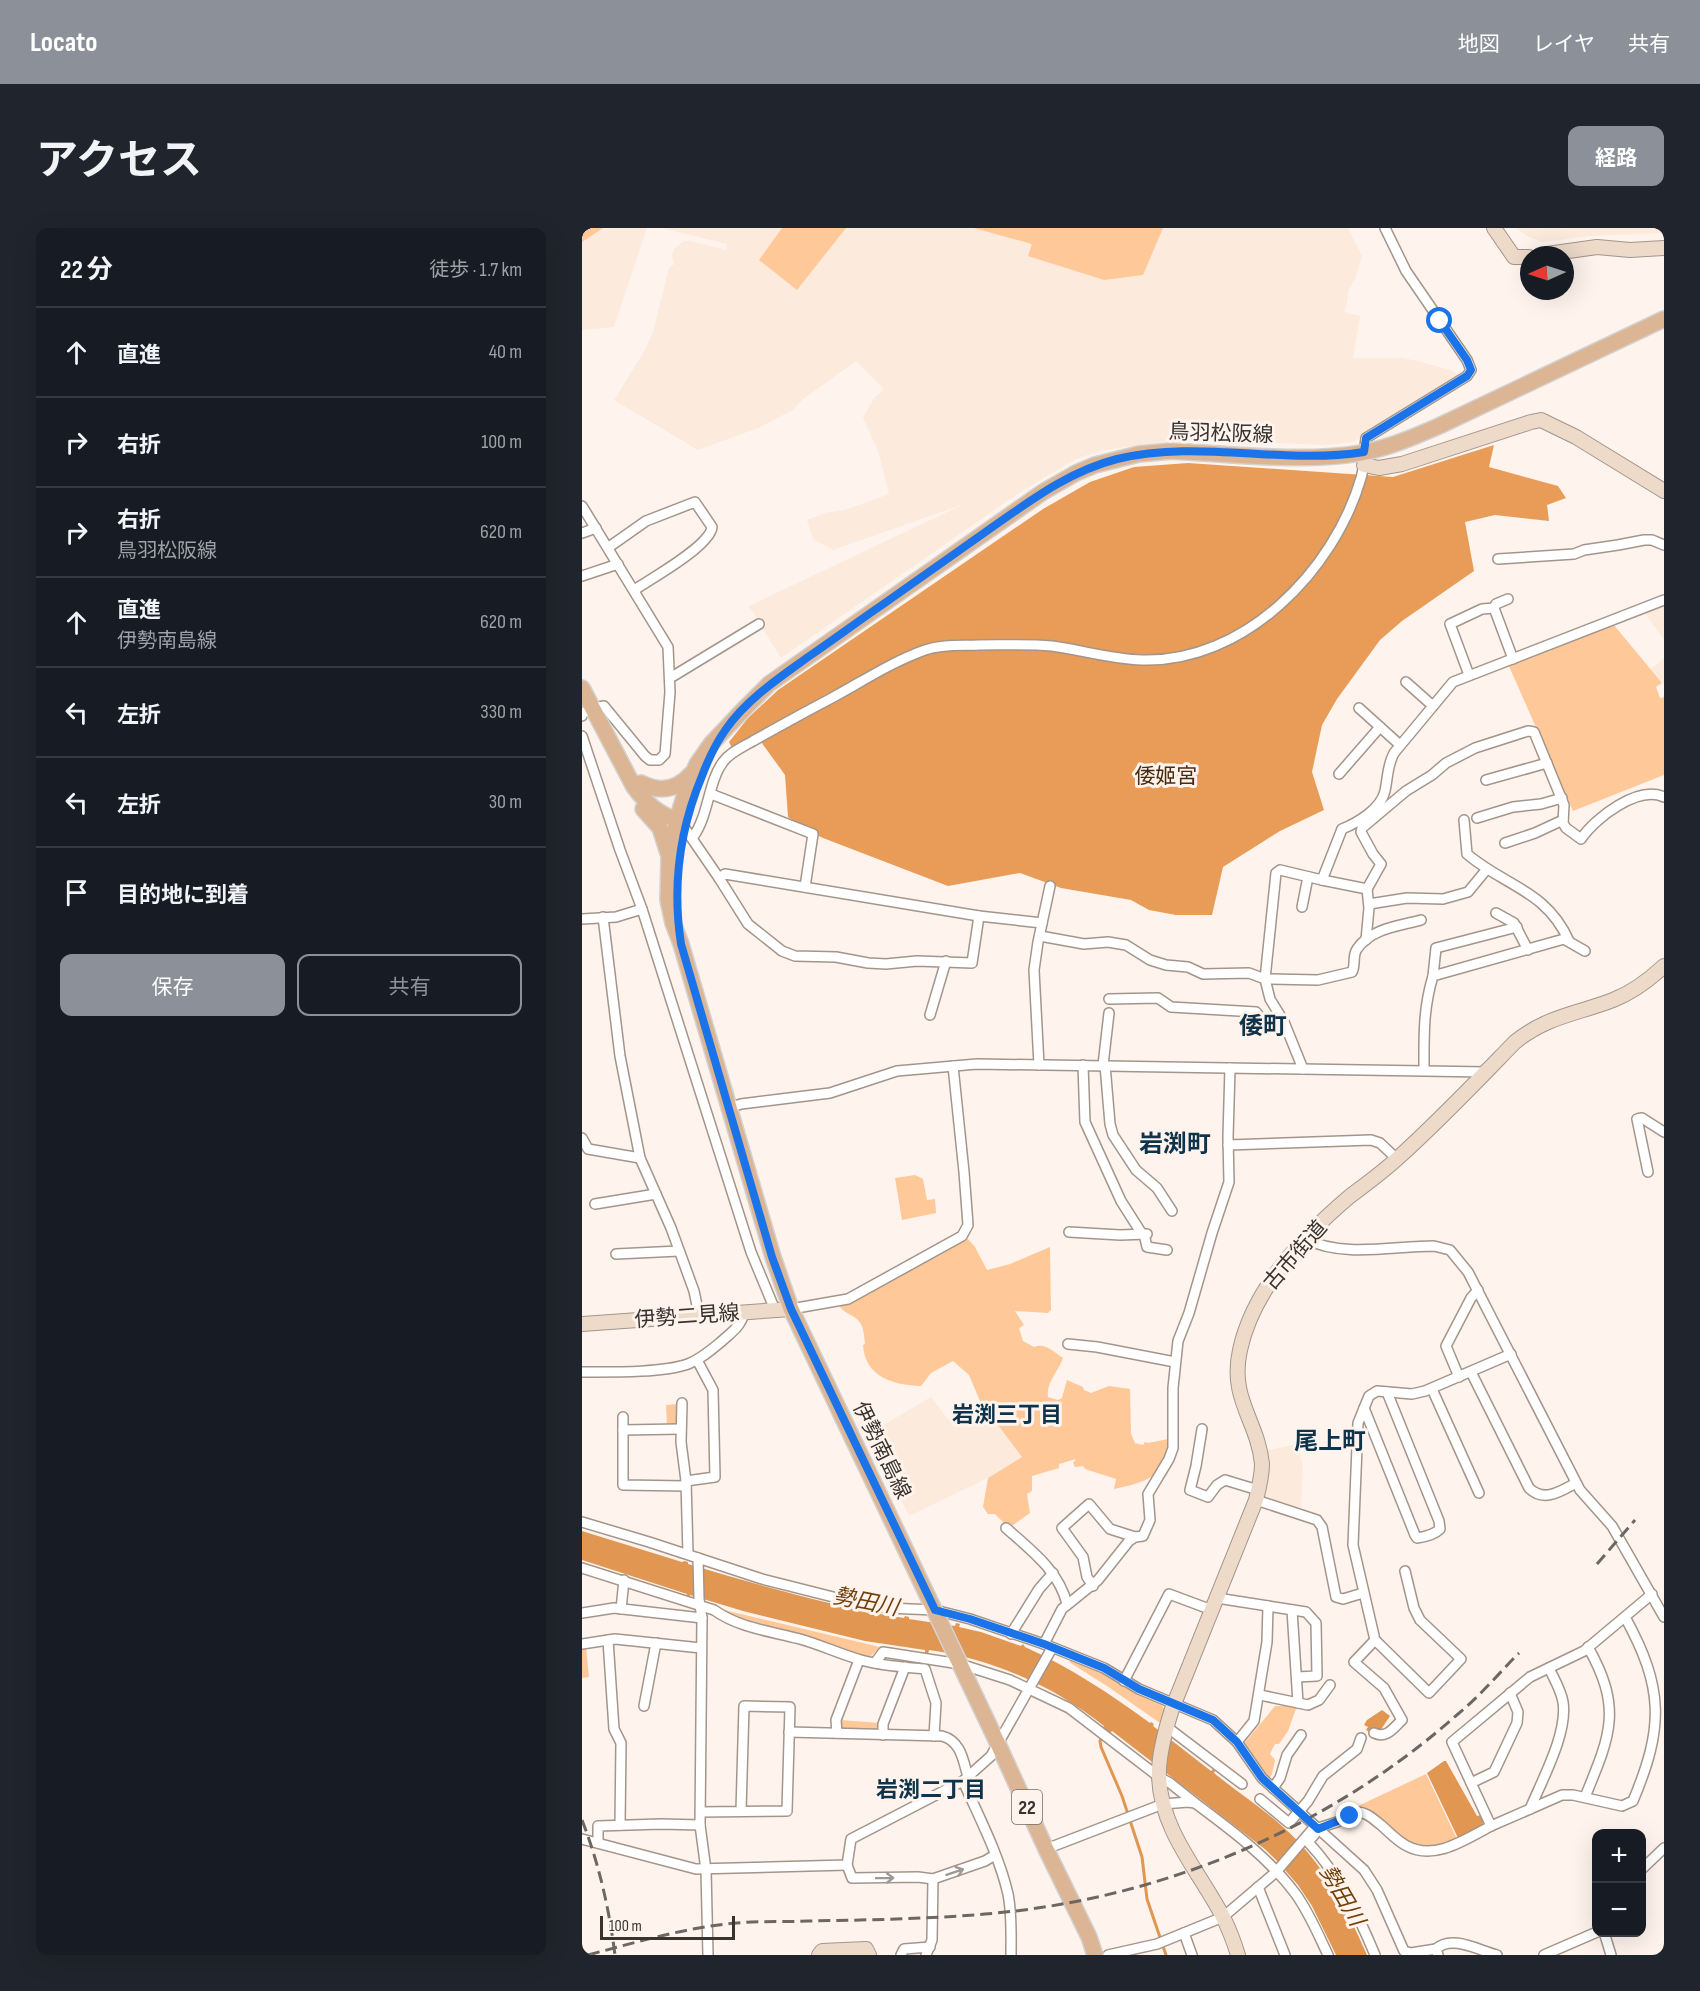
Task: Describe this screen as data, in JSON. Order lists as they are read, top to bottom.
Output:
{
  "streets": {
    "main road": ["鳥羽松阪線", "伊勢南島線", "22"],
    "street": ["古市街道", "伊勢二見線"]
  },
  "crossings": [
    ["鳥羽松阪線", "伊勢南島線"],
    ["伊勢二見線", "伊勢南島線"]
  ],
  "districts": [
    "倭町",
    "岩渕町",
    "岩渕三丁目",
    "尾上町",
    "岩渕二丁目"
  ],
  "water": ["勢田川"],
  "parks": ["倭姬宮"],
  "scale_bar": "100 m",
  "north": "left",
  "page": {
    "header": "Locato",
    "nav": ["地図", "レイヤ", "共有"],
    "title": "アクセス",
    "buttons": [
      "経路",
      ["保存", "共有"]
    ],
    "heading": ["22 分", "徒歩 · 1.7 km"],
    "list": [
      ["直進", "40 m"],
      ["右折", "100 m"],
      ["右折", "鳥羽松阪線", "620 m"],
      ["直進", "伊勢南島線", "620 m"],
      ["左折", "330 m"],
      ["左折", "30 m"],
      "目的地に到着"
    ],
    "map_buttons": ["+", "−"],
    "scale": "100 m"
  }
}
